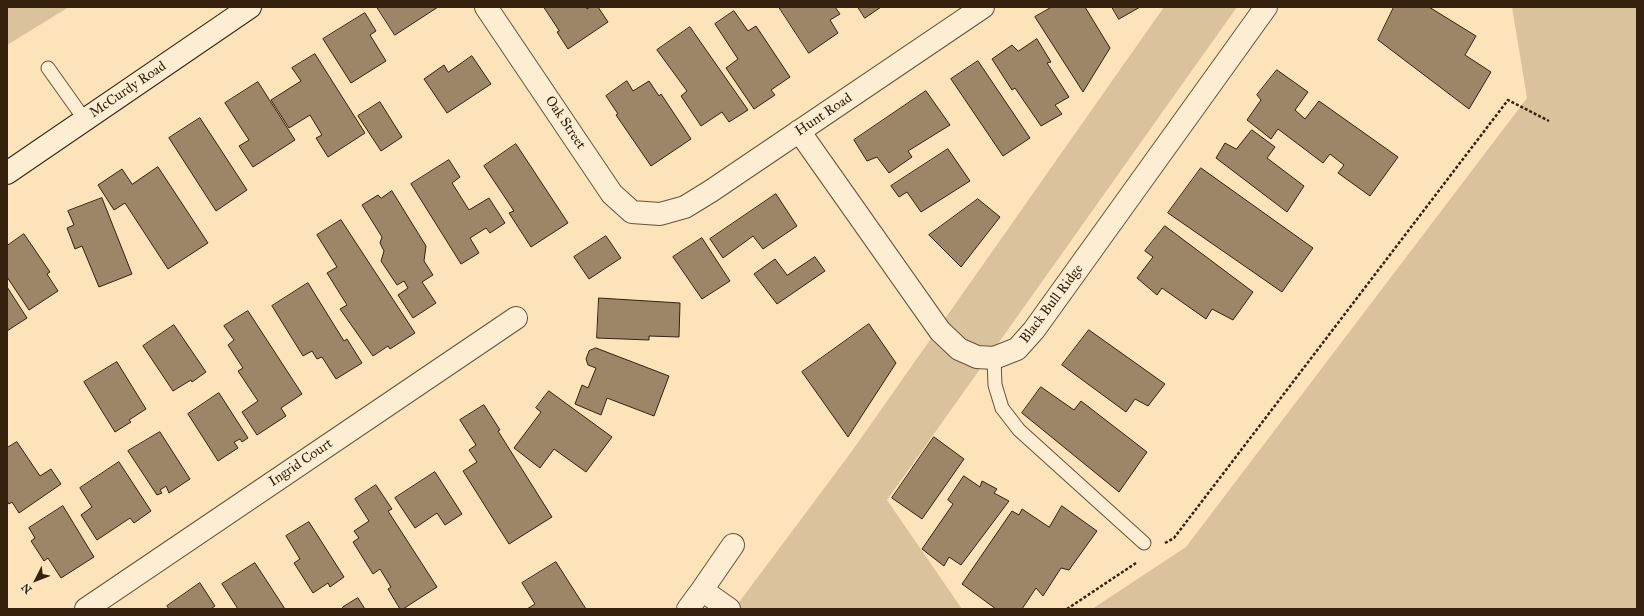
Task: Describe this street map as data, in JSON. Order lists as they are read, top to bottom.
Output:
{
  "streets": {
    "street": [
      "McCurdy Road",
      "Hunt Road",
      "Oak Street",
      "Black Bull Ridge",
      "Ingrid Court"
    ]
  },
  "crossings": [
    ["Hunt Road", "Oak Street"],
    ["Hunt Road", "Black Bull Ridge"]
  ],
  "north": "bottom left"
}
